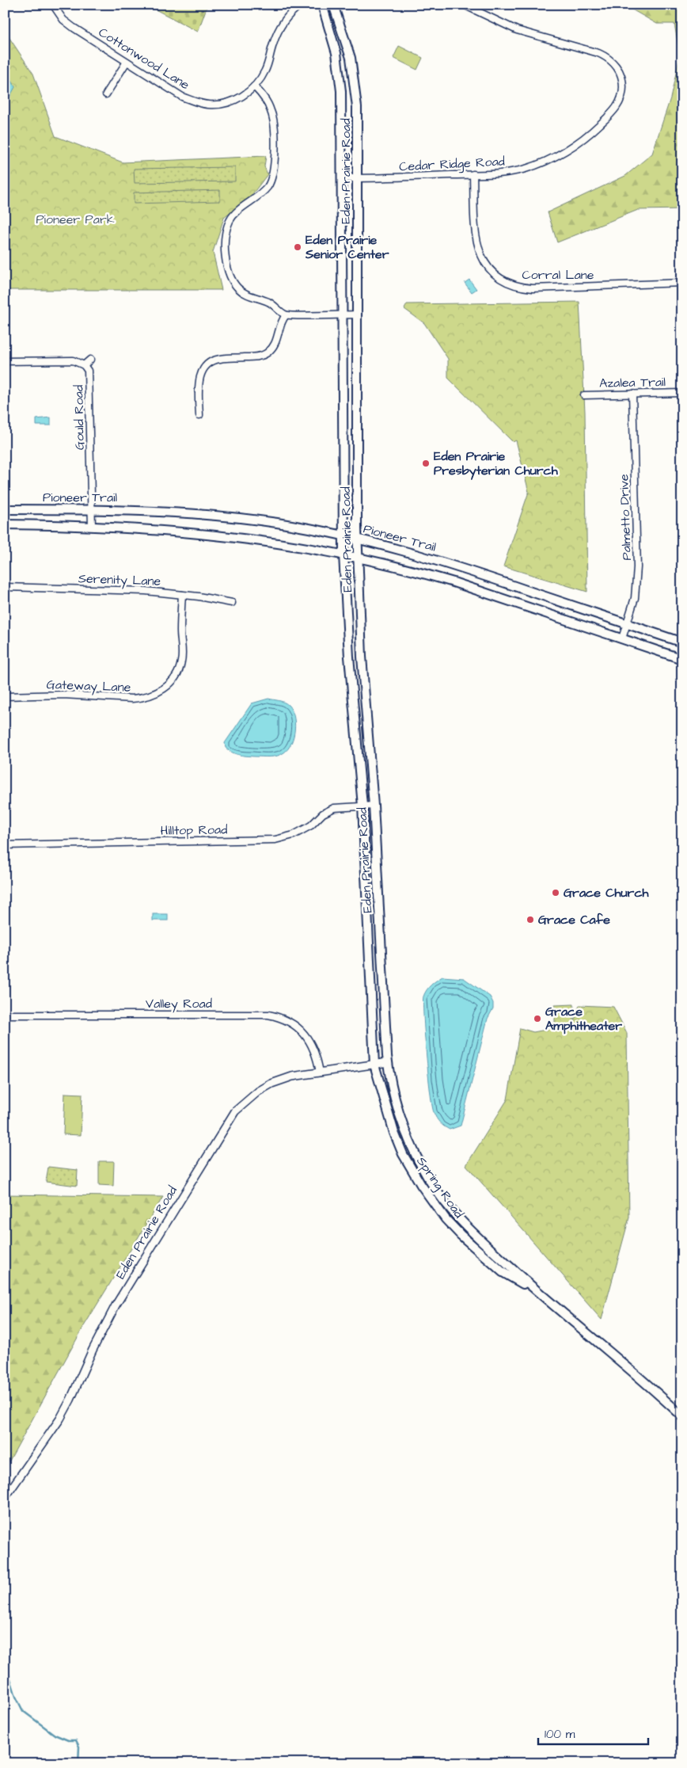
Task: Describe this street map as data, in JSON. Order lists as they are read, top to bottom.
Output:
{
  "streets": {
    "main road": ["Eden Prairie Road", "Pioneer Trail", "Spring Road"],
    "street": [
      "Cottonwood Lane",
      "Cedar Ridge Road",
      "Corral Lane",
      "Azalea Trail",
      "Gould Road",
      "Palmetto Drive",
      "Serenity Lane",
      "Gateway Lane",
      "Hilltop Road",
      "Valley Road"
    ]
  },
  "crossings": [
    ["Cedar Ridge Road", "Eden Prairie Road"],
    ["Cedar Ridge Road", "Corral Lane"],
    ["Eden Prairie Road", "Pioneer Trail"],
    ["Eden Prairie Road", "Hilltop Road"],
    ["Eden Prairie Road", "Valley Road"],
    ["Eden Prairie Road", "Spring Road"],
    ["Azalea Trail", "Palmetto Drive"],
    ["Gould Road", "Pioneer Trail"],
    ["Pioneer Trail", "Palmetto Drive"],
    ["Serenity Lane", "Gateway Lane"]
  ],
  "parks": ["Pioneer Park"],
  "places": [
    "Eden Prairie Senior Center",
    "Eden Prairie Presbyterian Church",
    "Grace Church",
    "Grace Cafe",
    "Grace Amphitheater"
  ],
  "scale_bar": "100 m"
}
